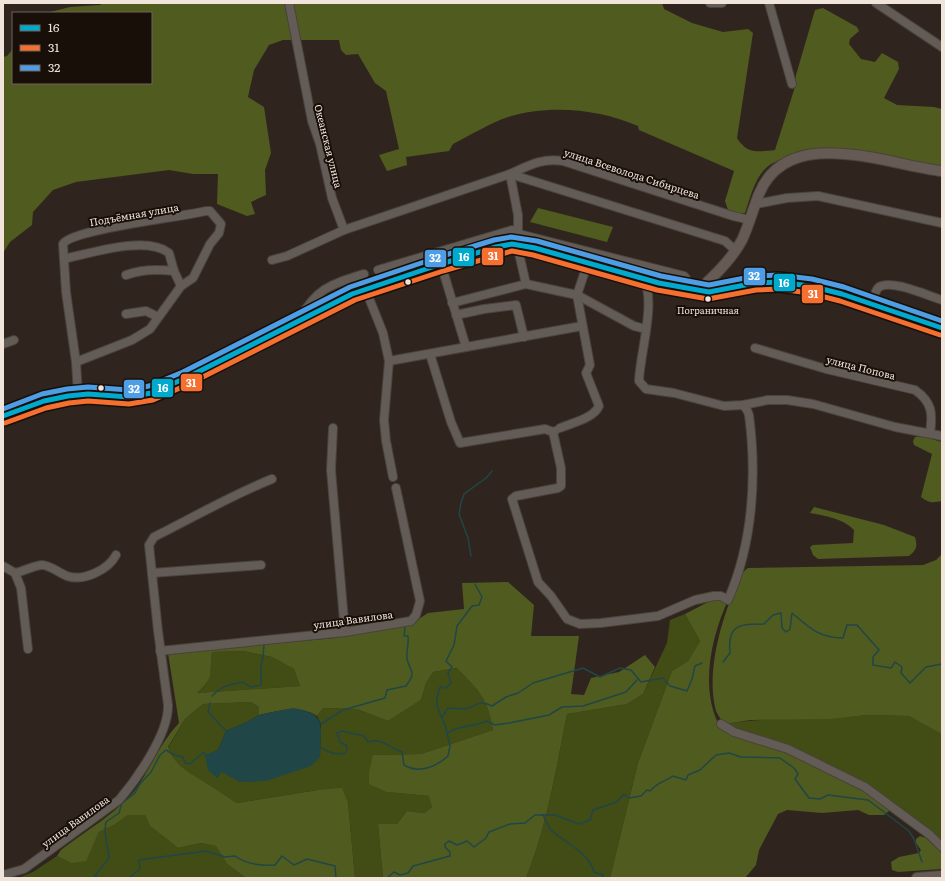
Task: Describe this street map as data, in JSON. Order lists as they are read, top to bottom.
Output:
{
  "streets": {
    "street": [
      "Океанская улица",
      "улица Всеволода Сибирцева",
      "Подъёмная улица",
      "улица Попова",
      "улица Вавилова"
    ]
  },
  "crossings": [
    ["Океанская улица", "улица Всеволода Сибирцева"]
  ],
  "places": ["Пограничная"],
  "lines": ["transit line 32", "transit line 16", "transit line 31"],
  "legend": ["16", "31", "32"]
}
